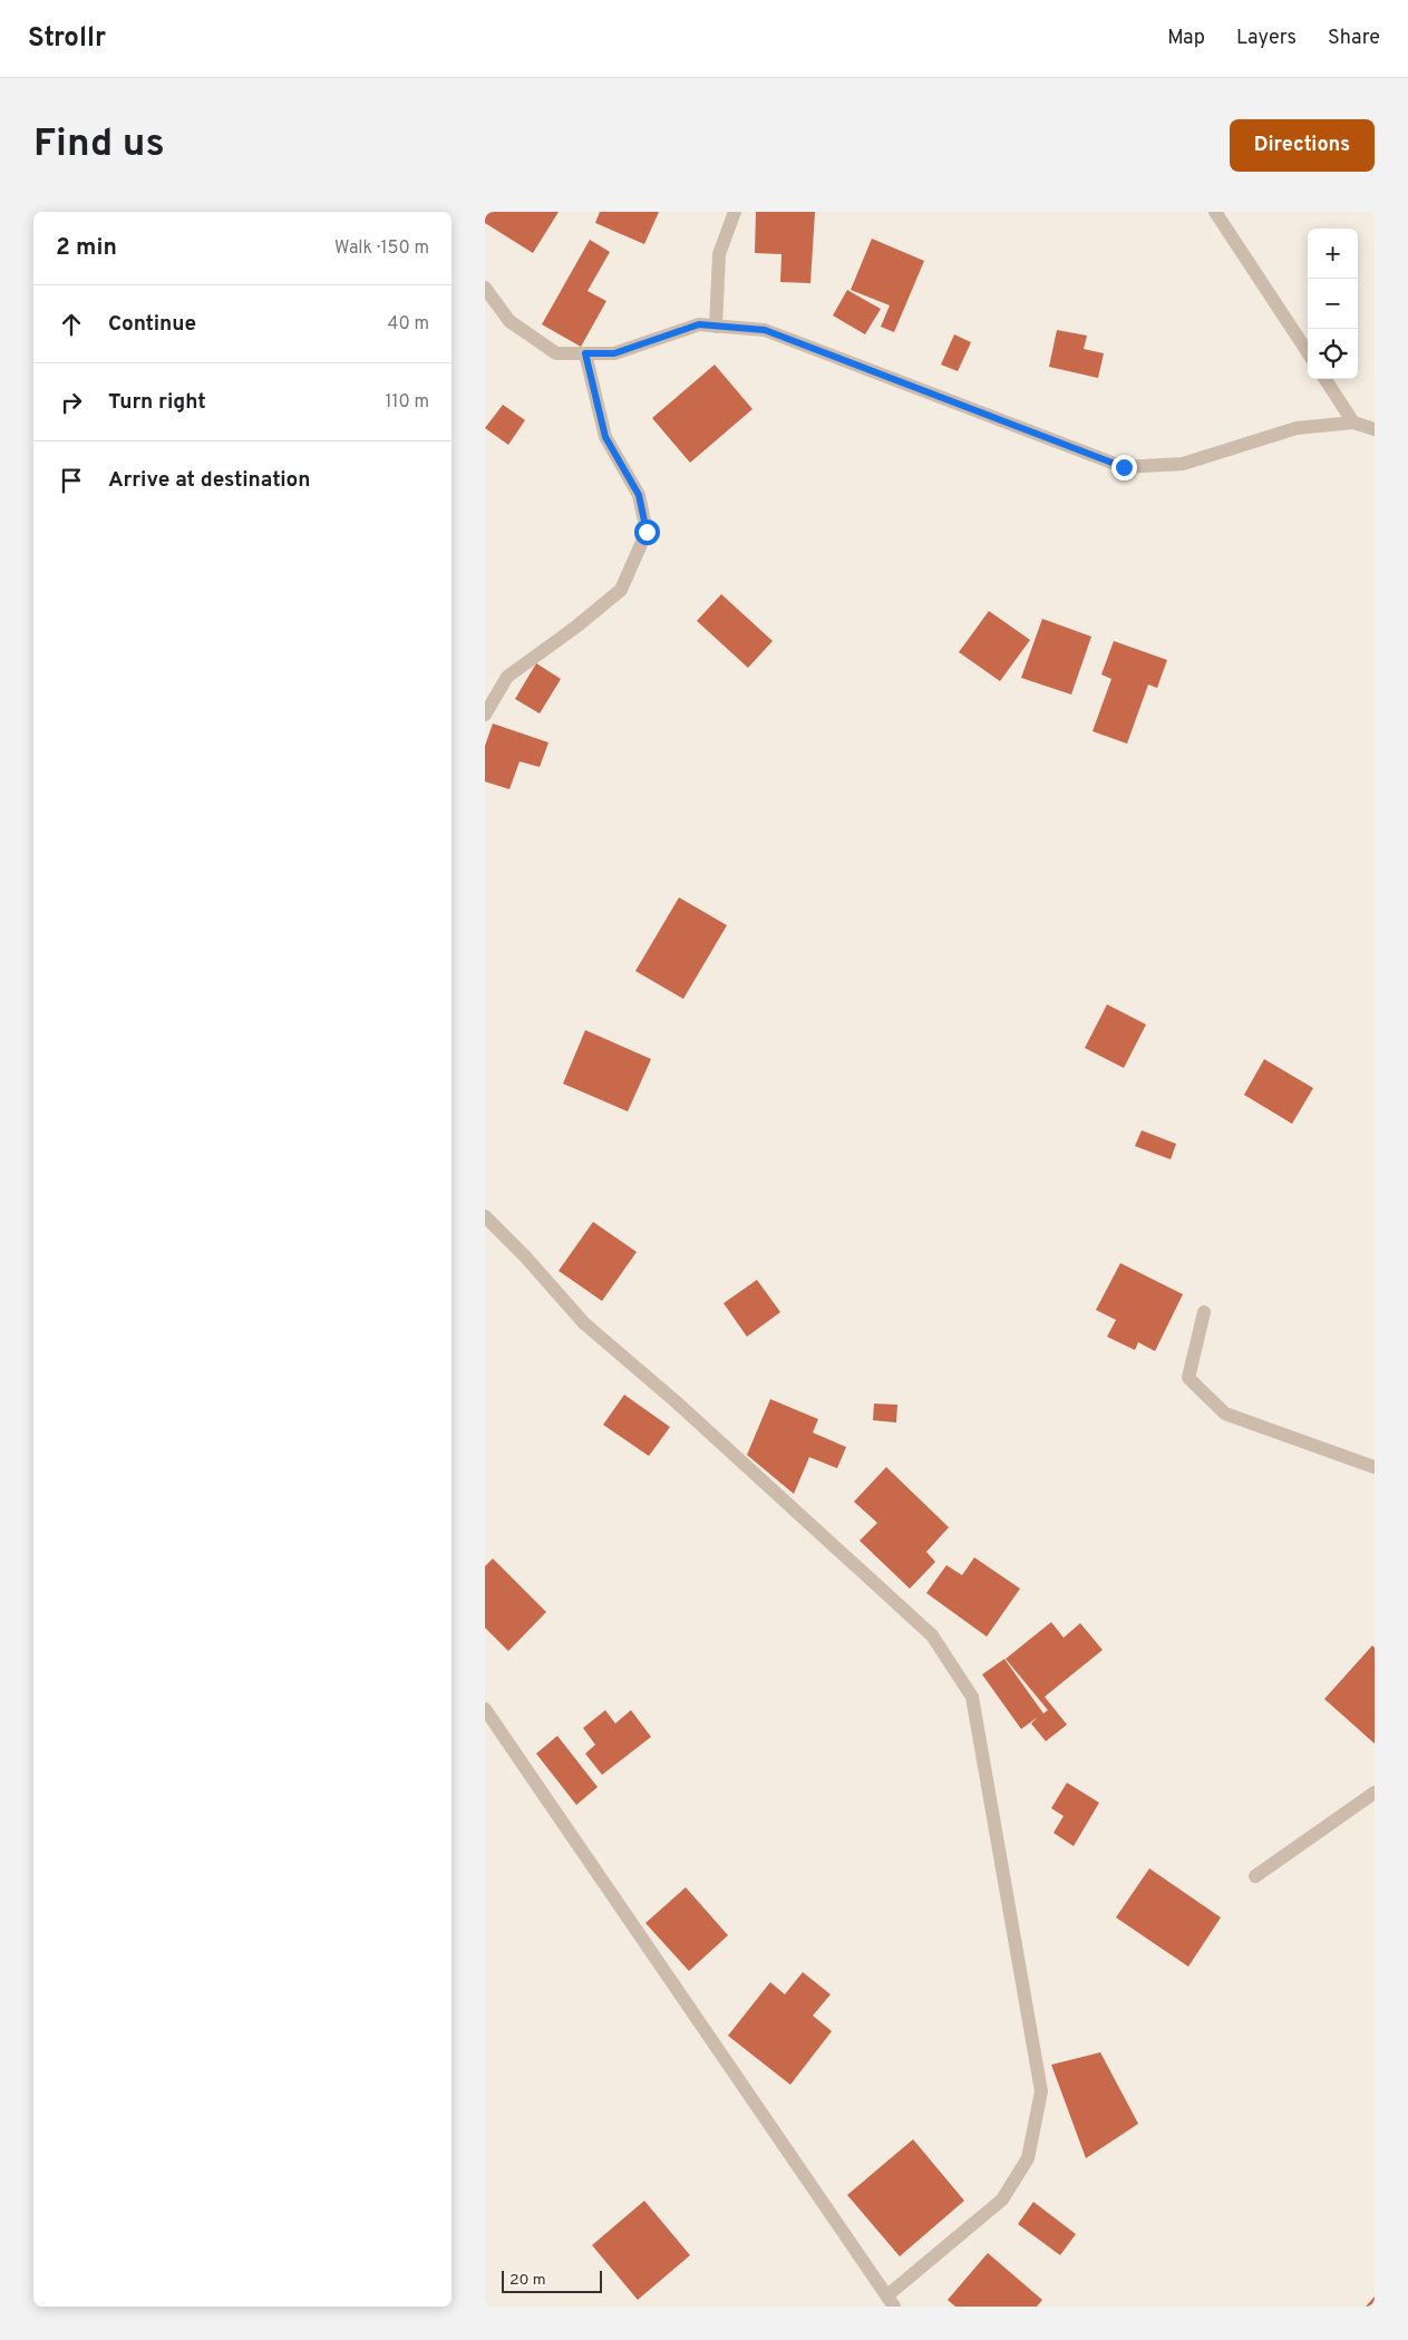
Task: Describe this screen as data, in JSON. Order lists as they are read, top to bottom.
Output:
{
  "scale_bar": "20 m",
  "page": {
    "header": "Strollr",
    "nav": ["Map", "Layers", "Share"],
    "buttons": "Directions",
    "title": "Find us",
    "heading": ["2 min", "Walk · 150 m"],
    "map_buttons": ["+", "−"],
    "list": [
      ["Continue", "40 m"],
      ["Turn right", "110 m"],
      "Arrive at destination"
    ],
    "scale": "20 m"
  }
}
